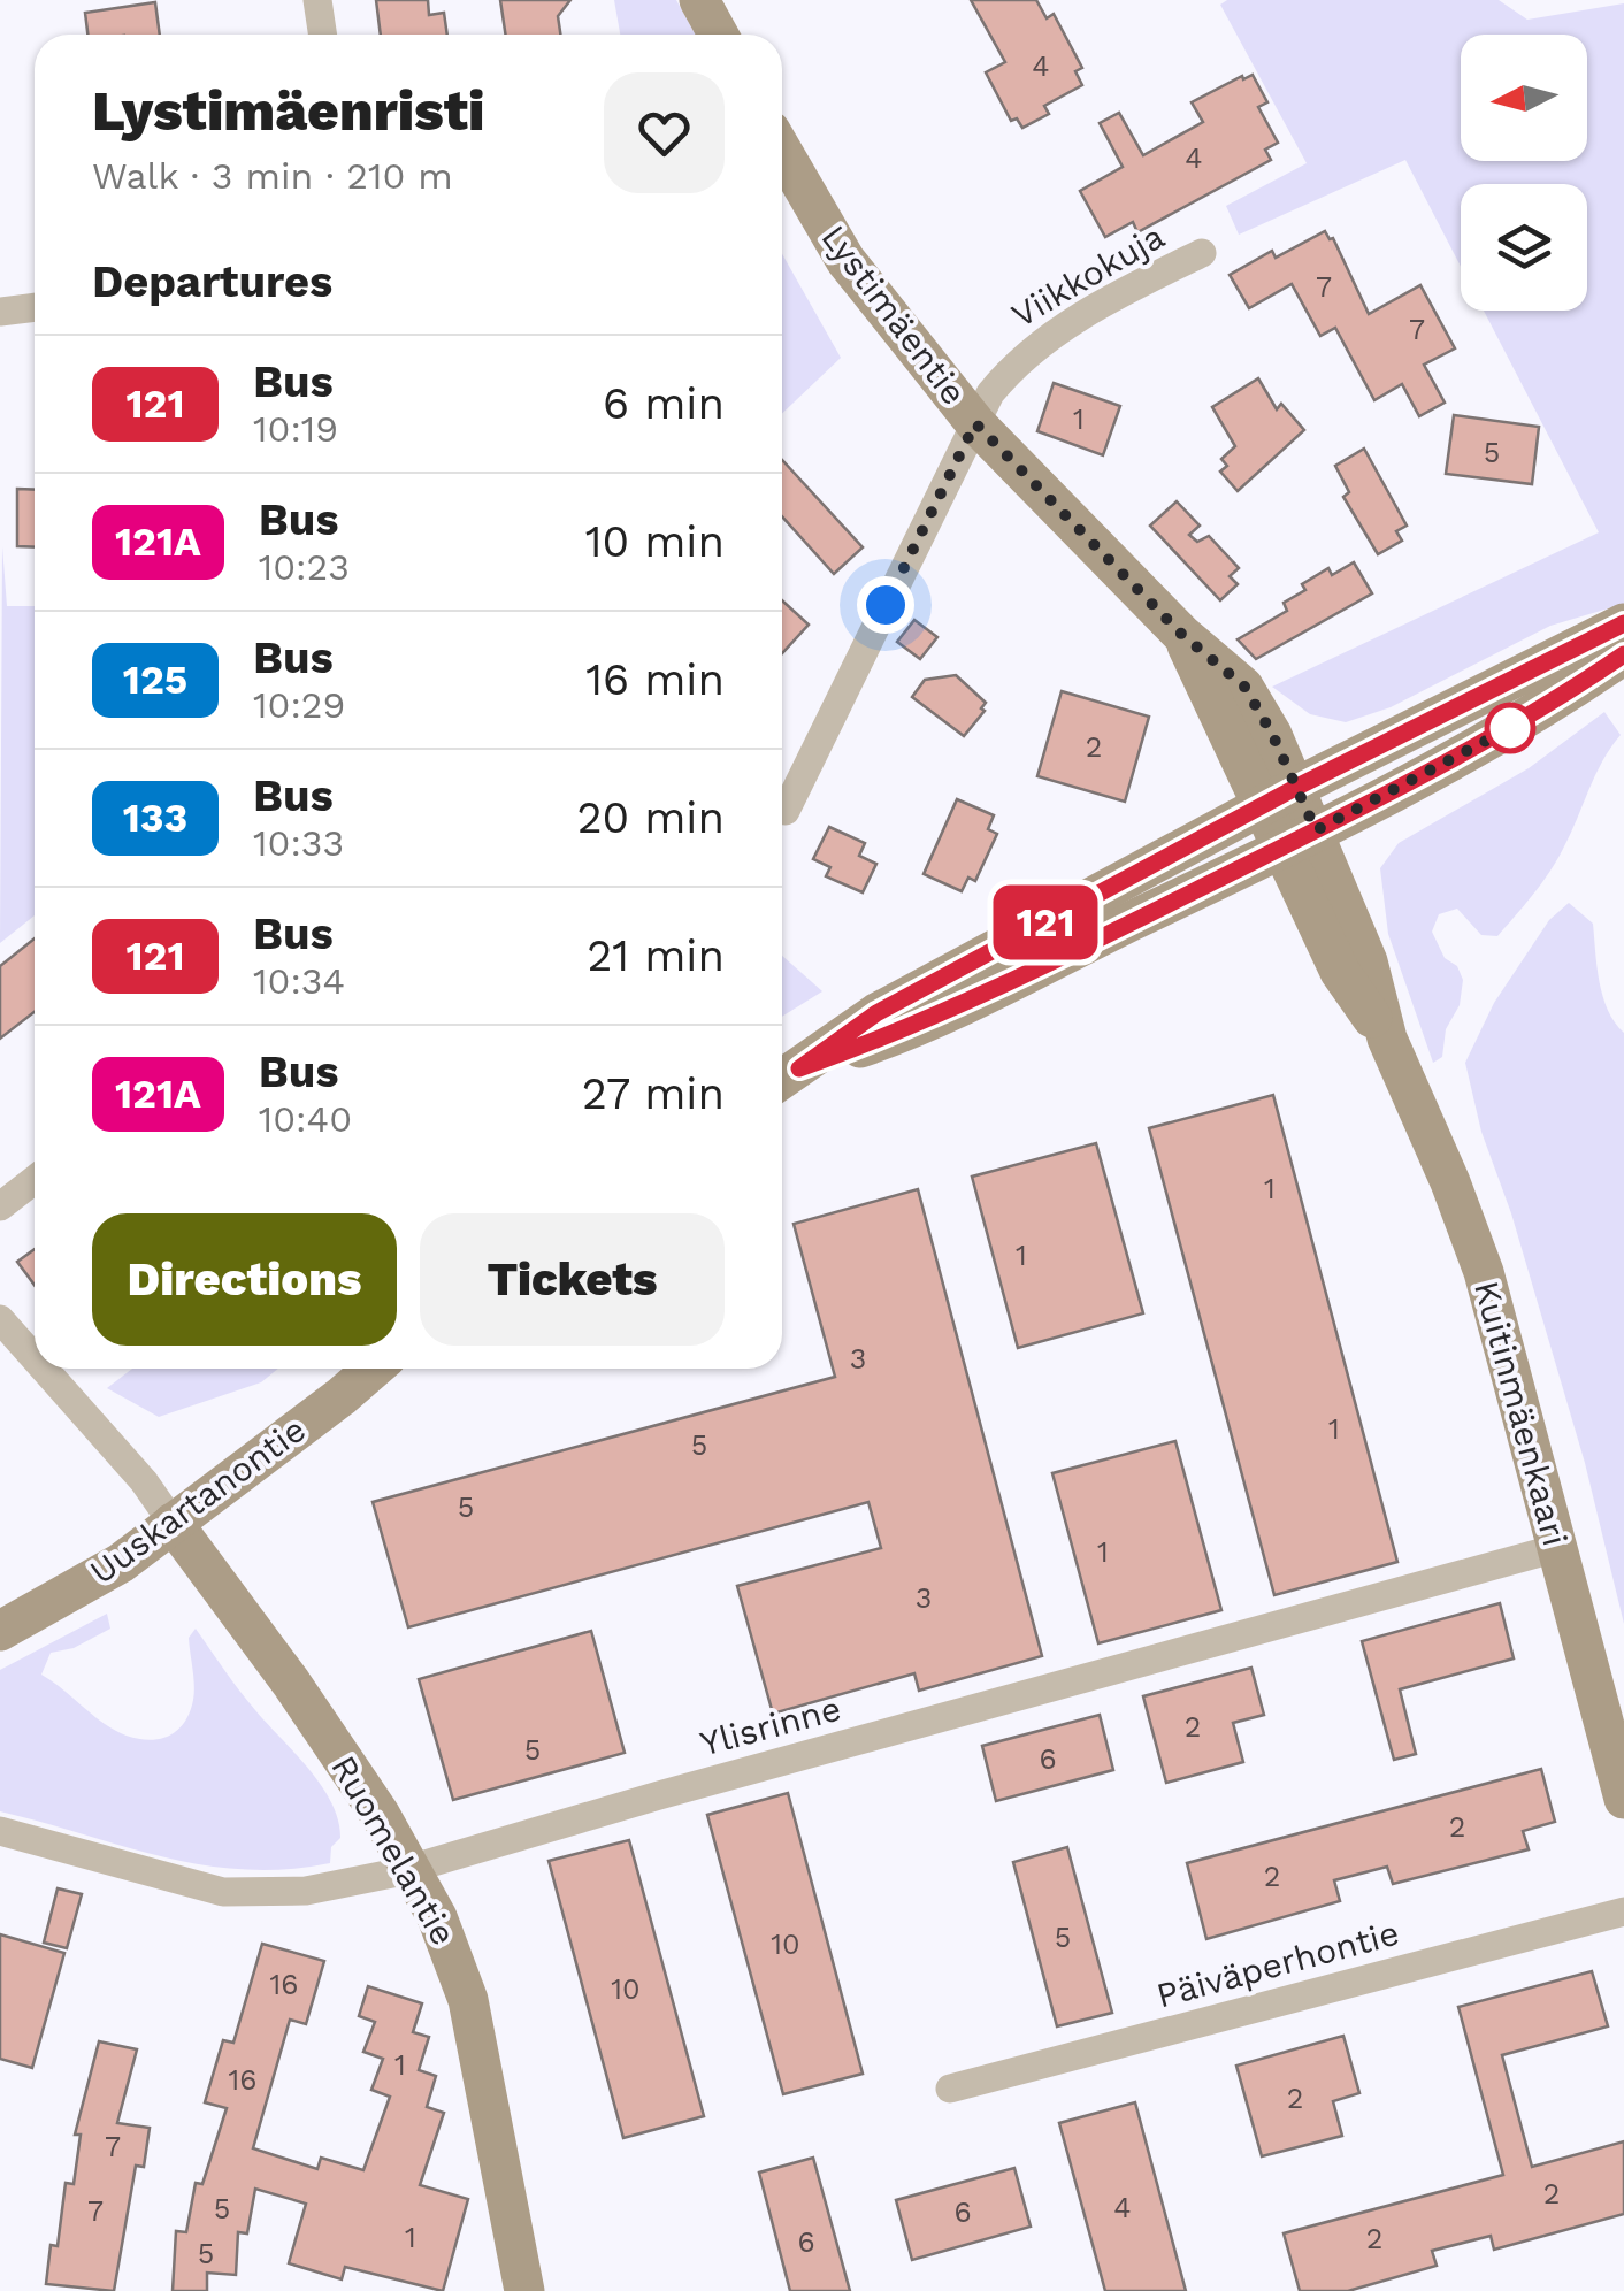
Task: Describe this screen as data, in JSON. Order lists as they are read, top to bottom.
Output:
{
  "streets": {
    "street": [
      "Viikkokuja",
      "Lystimäentie",
      "Kuitinmäenkaari",
      "Uuskartanontie",
      "Ylisrinne",
      "Ruomelantie",
      "Päiväperhontie"
    ]
  },
  "crossings": [
    ["Viikkokuja", "Lystimäentie"],
    ["Lystimäentie", "Kuitinmäenkaari"],
    ["Kuitinmäenkaari", "Ylisrinne"],
    ["Uuskartanontie", "Ruomelantie"],
    ["Ylisrinne", "Ruomelantie"]
  ],
  "lines": ["bus line 121"],
  "house_numbers": [
    "4",
    "4",
    "7",
    "7",
    "1",
    "5",
    "2",
    "1",
    "1",
    "3",
    "1",
    "5",
    "5",
    "1",
    "3",
    "2",
    "5",
    "6",
    "2",
    "2",
    "5",
    "10",
    "16",
    "10",
    "1",
    "16",
    "2",
    "7",
    "2",
    "4",
    "5",
    "7",
    "6",
    "1",
    "2",
    "6",
    "5"
  ],
  "north": "left",
  "page": {
    "on_map": "121",
    "heading": [
      ["Lystimäenristi", "Walk · 3 min · 210 m"],
      "Departures"
    ],
    "list": [
      {
        "mark": "121",
        "name": "Bus",
        "note": "10:19",
        "value": "6 min"
      },
      {
        "mark": "121A",
        "name": "Bus",
        "note": "10:23",
        "value": "10 min"
      },
      {
        "mark": "125",
        "name": "Bus",
        "note": "10:29",
        "value": "16 min"
      },
      {
        "mark": "133",
        "name": "Bus",
        "note": "10:33",
        "value": "20 min"
      },
      {
        "mark": "121",
        "name": "Bus",
        "note": "10:34",
        "value": "21 min"
      },
      {
        "mark": "121A",
        "name": "Bus",
        "note": "10:40",
        "value": "27 min"
      }
    ],
    "buttons": ["Directions", "Tickets"]
  }
}
